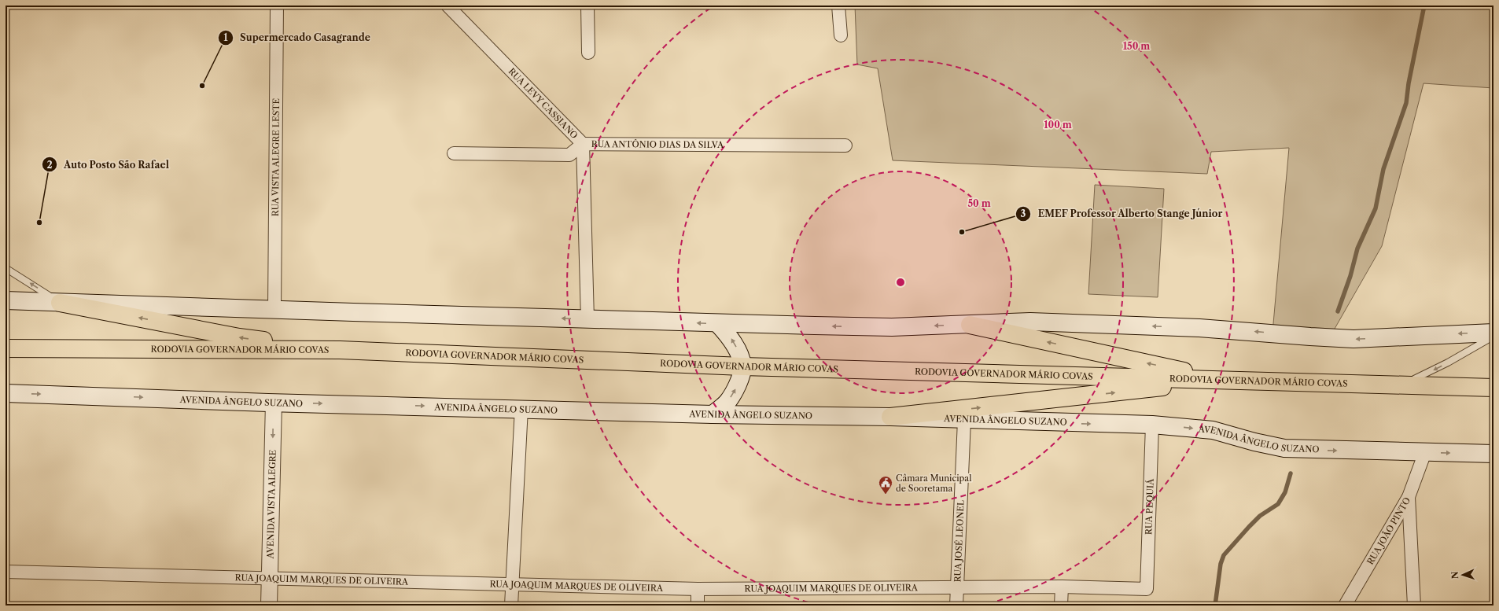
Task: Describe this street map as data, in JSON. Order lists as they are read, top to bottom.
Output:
{
  "streets": {
    "highway": ["RODOVIA GOVERNADOR MÁRIO COVAS"],
    "main road": ["AVENIDA ÂNGELO SUZANO"],
    "street": [
      "RUA LEVY CASSIANO",
      "RUA ANTÔNIO DIAS DA SILVA",
      "RUA VISTA ALEGRE LESTE",
      "AVENIDA VISTA ALEGRE",
      "RUA PEQUIÁ",
      "RUA JOÃO PINTO",
      "RUA JOSÉ LEONEL",
      "RUA JOAQUIM MARQUES DE OLIVEIRA"
    ]
  },
  "crossings": [
    ["RUA LEVY CASSIANO", "RUA ANTÔNIO DIAS DA SILVA"],
    ["AVENIDA ÂNGELO SUZANO", "AVENIDA VISTA ALEGRE"],
    ["AVENIDA ÂNGELO SUZANO", "RUA PEQUIÁ"],
    ["AVENIDA ÂNGELO SUZANO", "RUA JOÃO PINTO"],
    ["AVENIDA ÂNGELO SUZANO", "RUA JOSÉ LEONEL"],
    ["AVENIDA VISTA ALEGRE", "RUA JOAQUIM MARQUES DE OLIVEIRA"],
    ["RUA PEQUIÁ", "RUA JOAQUIM MARQUES DE OLIVEIRA"],
    ["RUA JOSÉ LEONEL", "RUA JOAQUIM MARQUES DE OLIVEIRA"]
  ],
  "one_way": ["AVENIDA VISTA ALEGRE"],
  "places": {
    "other": ["Supermercado Casagrande", "Auto Posto São Rafael", "EMEF Professor Alberto Stange Júnior"],
    "public building": ["Câmara Municipal de Sooretama"]
  },
  "north": "left",
  "rings": ["150 m", "100 m", "50 m"]
}
